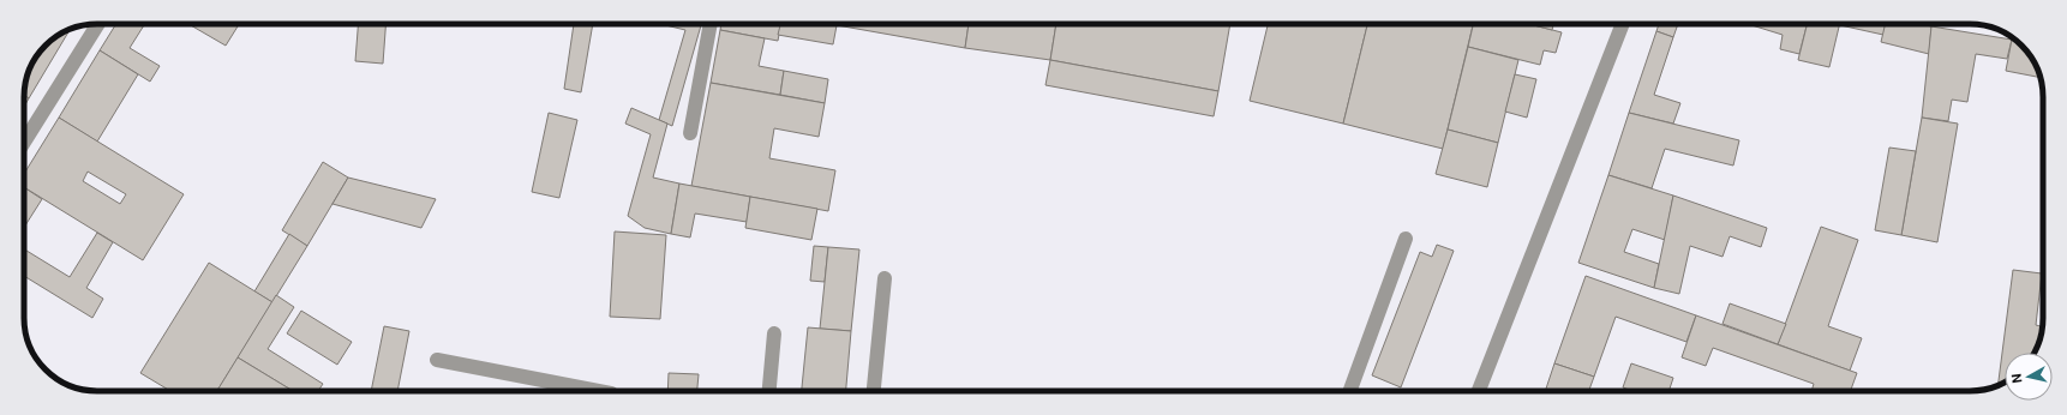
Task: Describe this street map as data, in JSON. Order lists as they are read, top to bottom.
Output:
{
  "north": "left"
}
